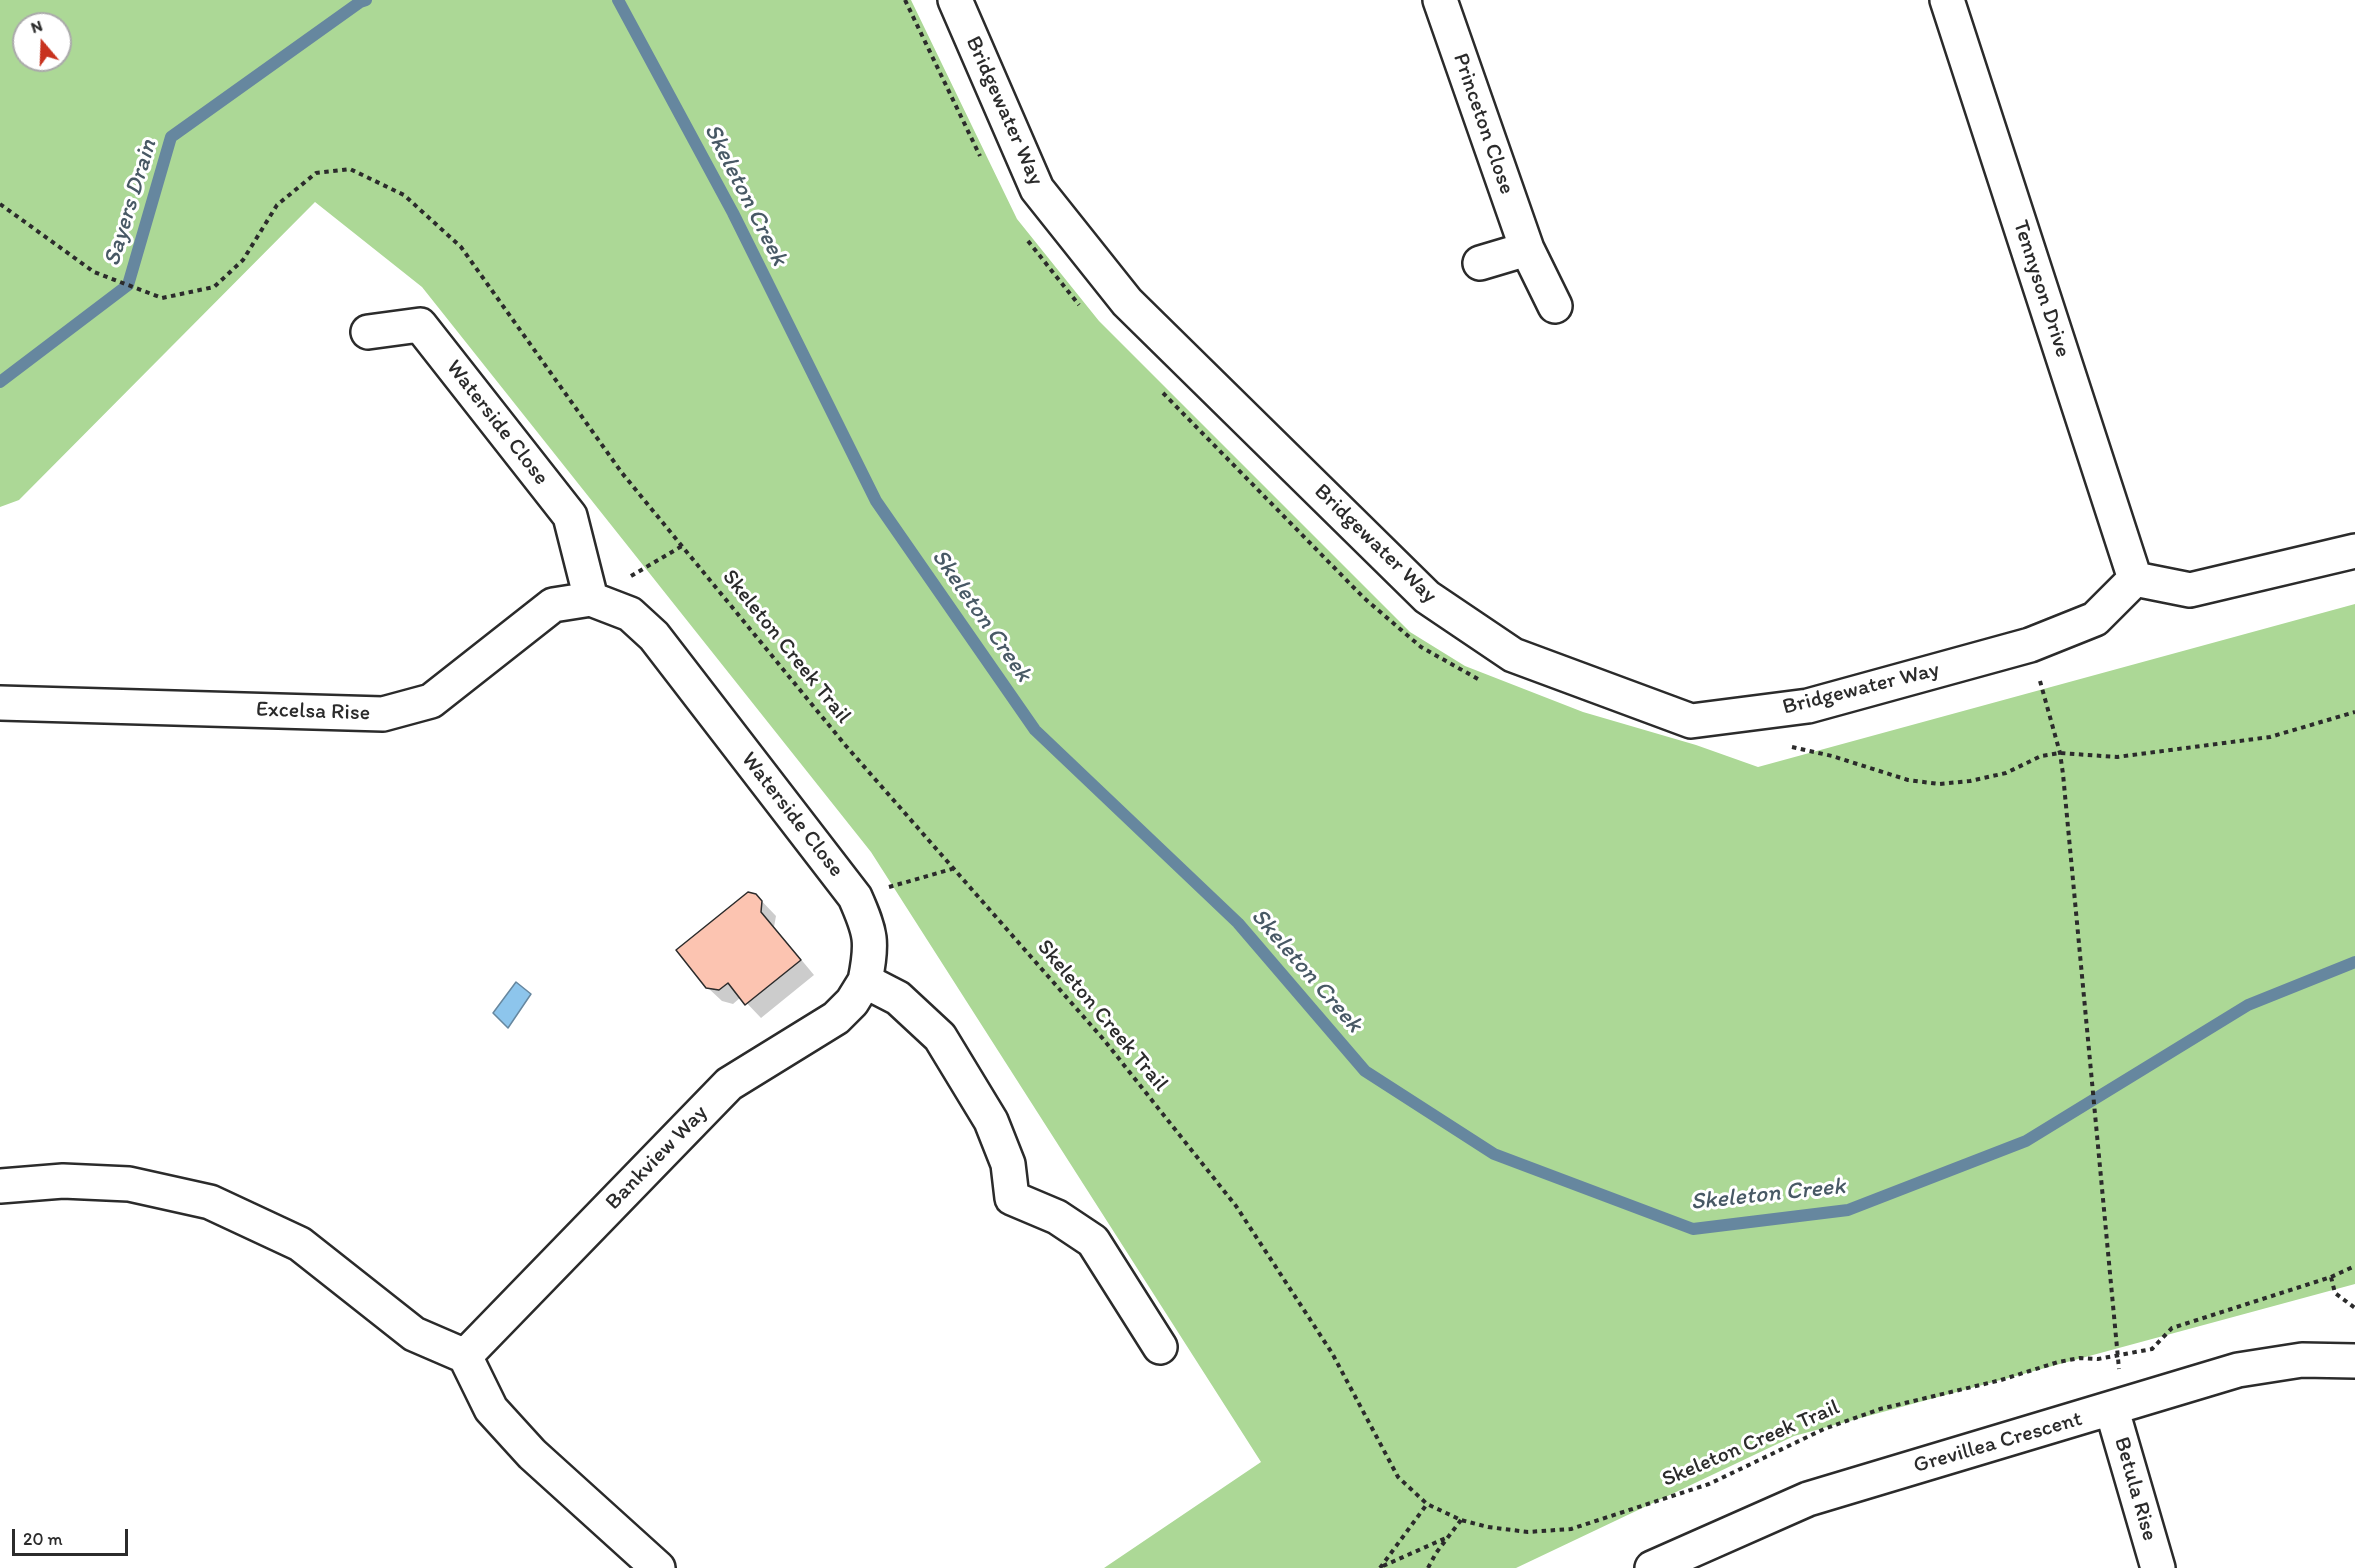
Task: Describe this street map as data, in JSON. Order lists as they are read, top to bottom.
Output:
{
  "streets": {
    "street": [
      "Bridgewater Way",
      "Princeton Close",
      "Tennyson Drive",
      "Waterside Close",
      "Excelsa Rise",
      "Bankview Way",
      "Grevillea Crescent",
      "Betula Rise"
    ],
    "path": ["Skeleton Creek Trail"]
  },
  "crossings": [
    ["Bridgewater Way", "Tennyson Drive"],
    ["Waterside Close", "Excelsa Rise"],
    ["Waterside Close", "Bankview Way"],
    ["Grevillea Crescent", "Betula Rise"]
  ],
  "water": ["Skeleton Creek", "Sayers Drain"],
  "scale_bar": "20 m",
  "north": "top"
}
